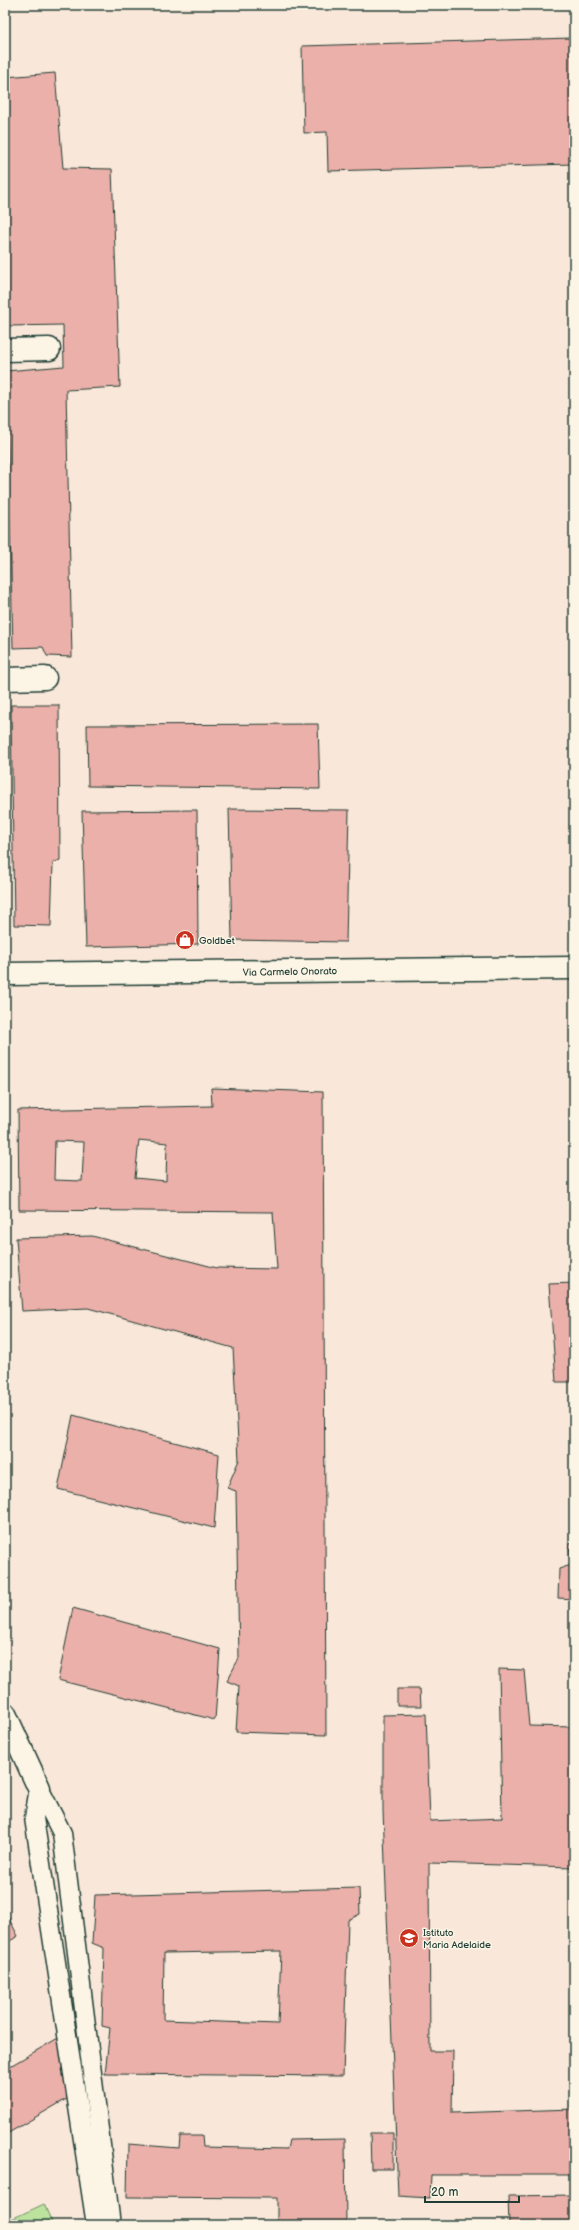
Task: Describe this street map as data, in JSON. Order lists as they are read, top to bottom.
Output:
{
  "streets": {
    "street": ["Via Carmelo Onorato"]
  },
  "places": {
    "shop": ["Goldbet"],
    "school or university": ["Istituto Maria Adelaide"]
  },
  "scale_bar": "20 m"
}
